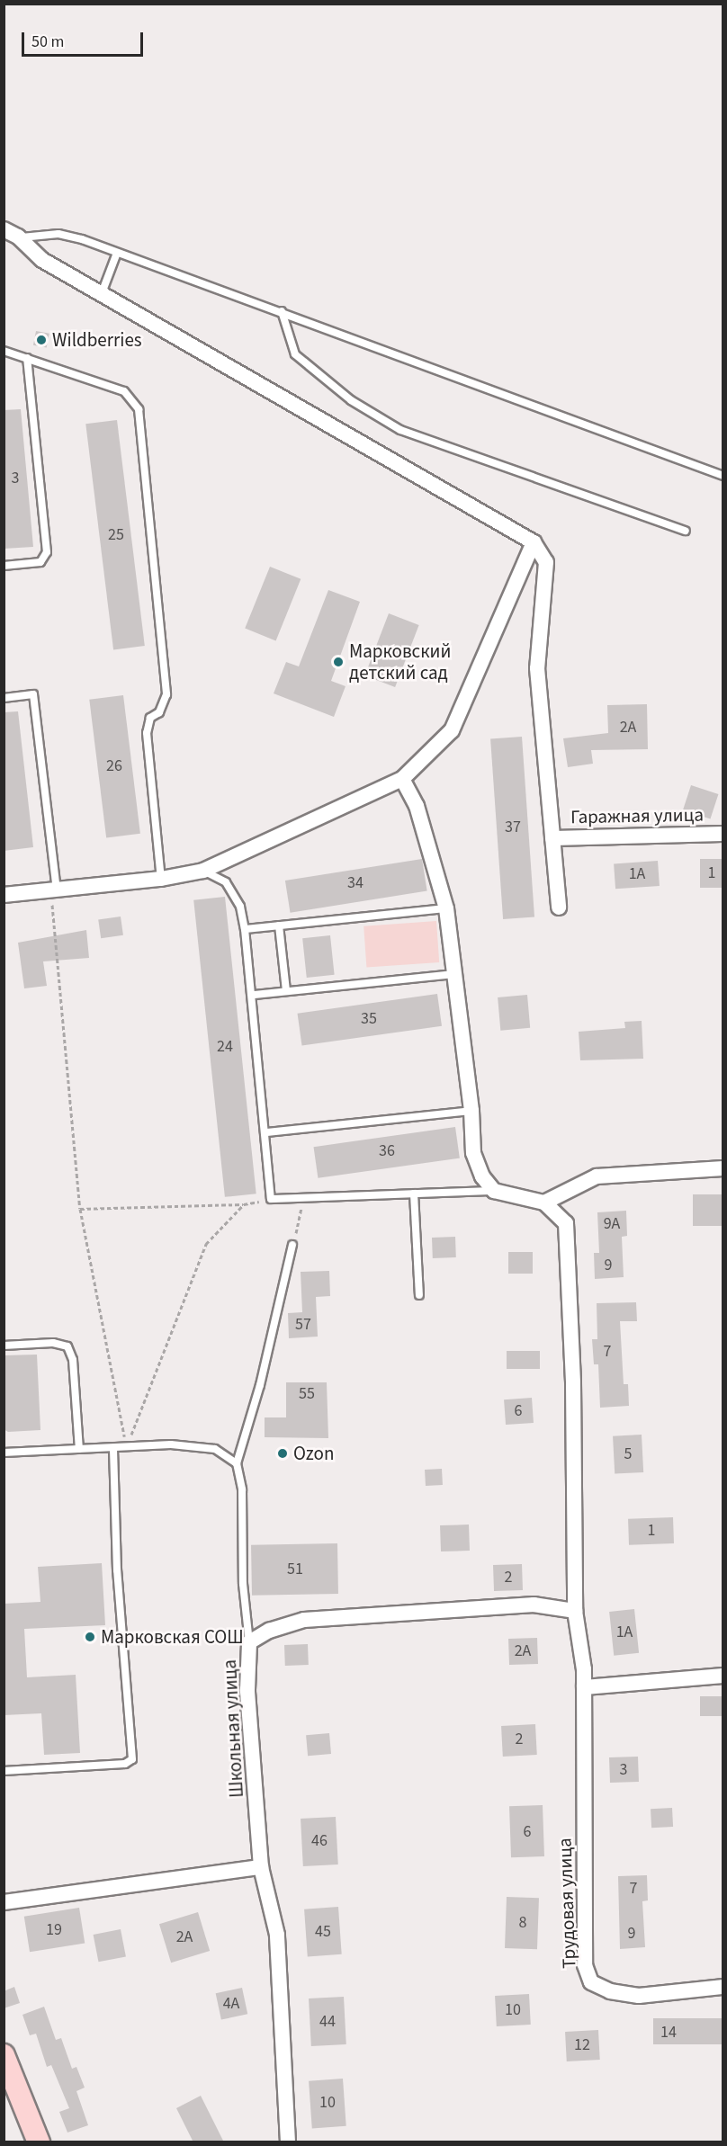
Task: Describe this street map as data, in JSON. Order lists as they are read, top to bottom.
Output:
{
  "streets": {
    "street": ["Гаражная улица", "Школьная улица", "Трудовая улица"]
  },
  "places": [
    "Wildberries",
    "Марковский детский сад",
    "Ozon",
    "Марковская СОШ"
  ],
  "house_numbers": [
    "3",
    "25",
    "2А",
    "26",
    "37",
    "1",
    "1А",
    "34",
    "35",
    "24",
    "36",
    "9А",
    "9",
    "57",
    "7",
    "55",
    "6",
    "5",
    "1",
    "51",
    "2",
    "1А",
    "2А",
    "2",
    "3",
    "6",
    "46",
    "7",
    "8",
    "19",
    "45",
    "9",
    "2А",
    "4А",
    "10",
    "44",
    "14",
    "12",
    "10"
  ],
  "scale_bar": "50 m"
}
